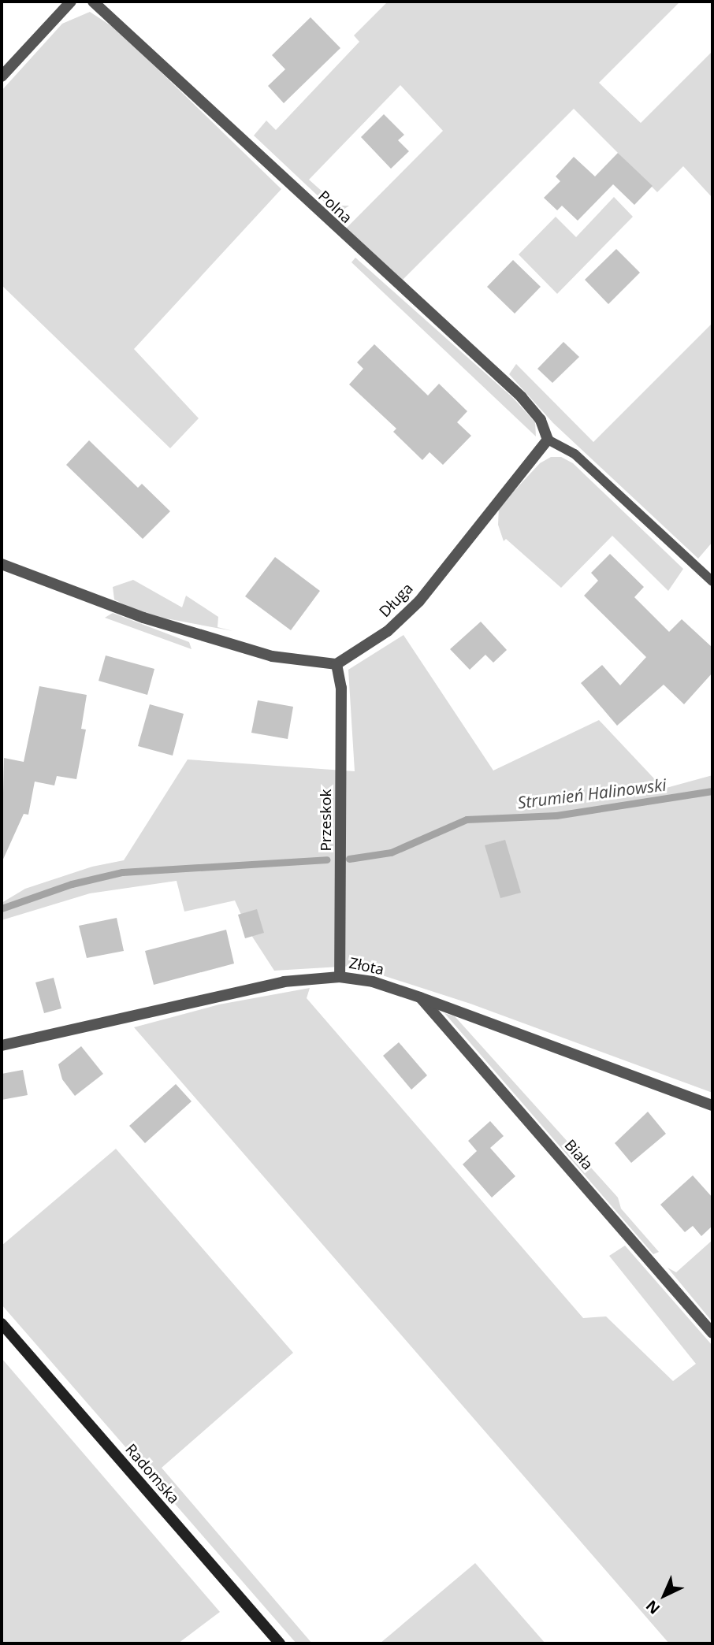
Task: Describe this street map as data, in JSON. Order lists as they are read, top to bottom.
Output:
{
  "streets": {
    "street": [
      "Polna",
      "Długa",
      "Przeskok",
      "Złota",
      "Biała",
      "Radomska"
    ]
  },
  "crossings": [
    ["Polna", "Długa"],
    ["Długa", "Przeskok"],
    ["Przeskok", "Złota"],
    ["Złota", "Biała"]
  ],
  "water": ["Strumień Halinowski"],
  "north": "bottom left"
}
